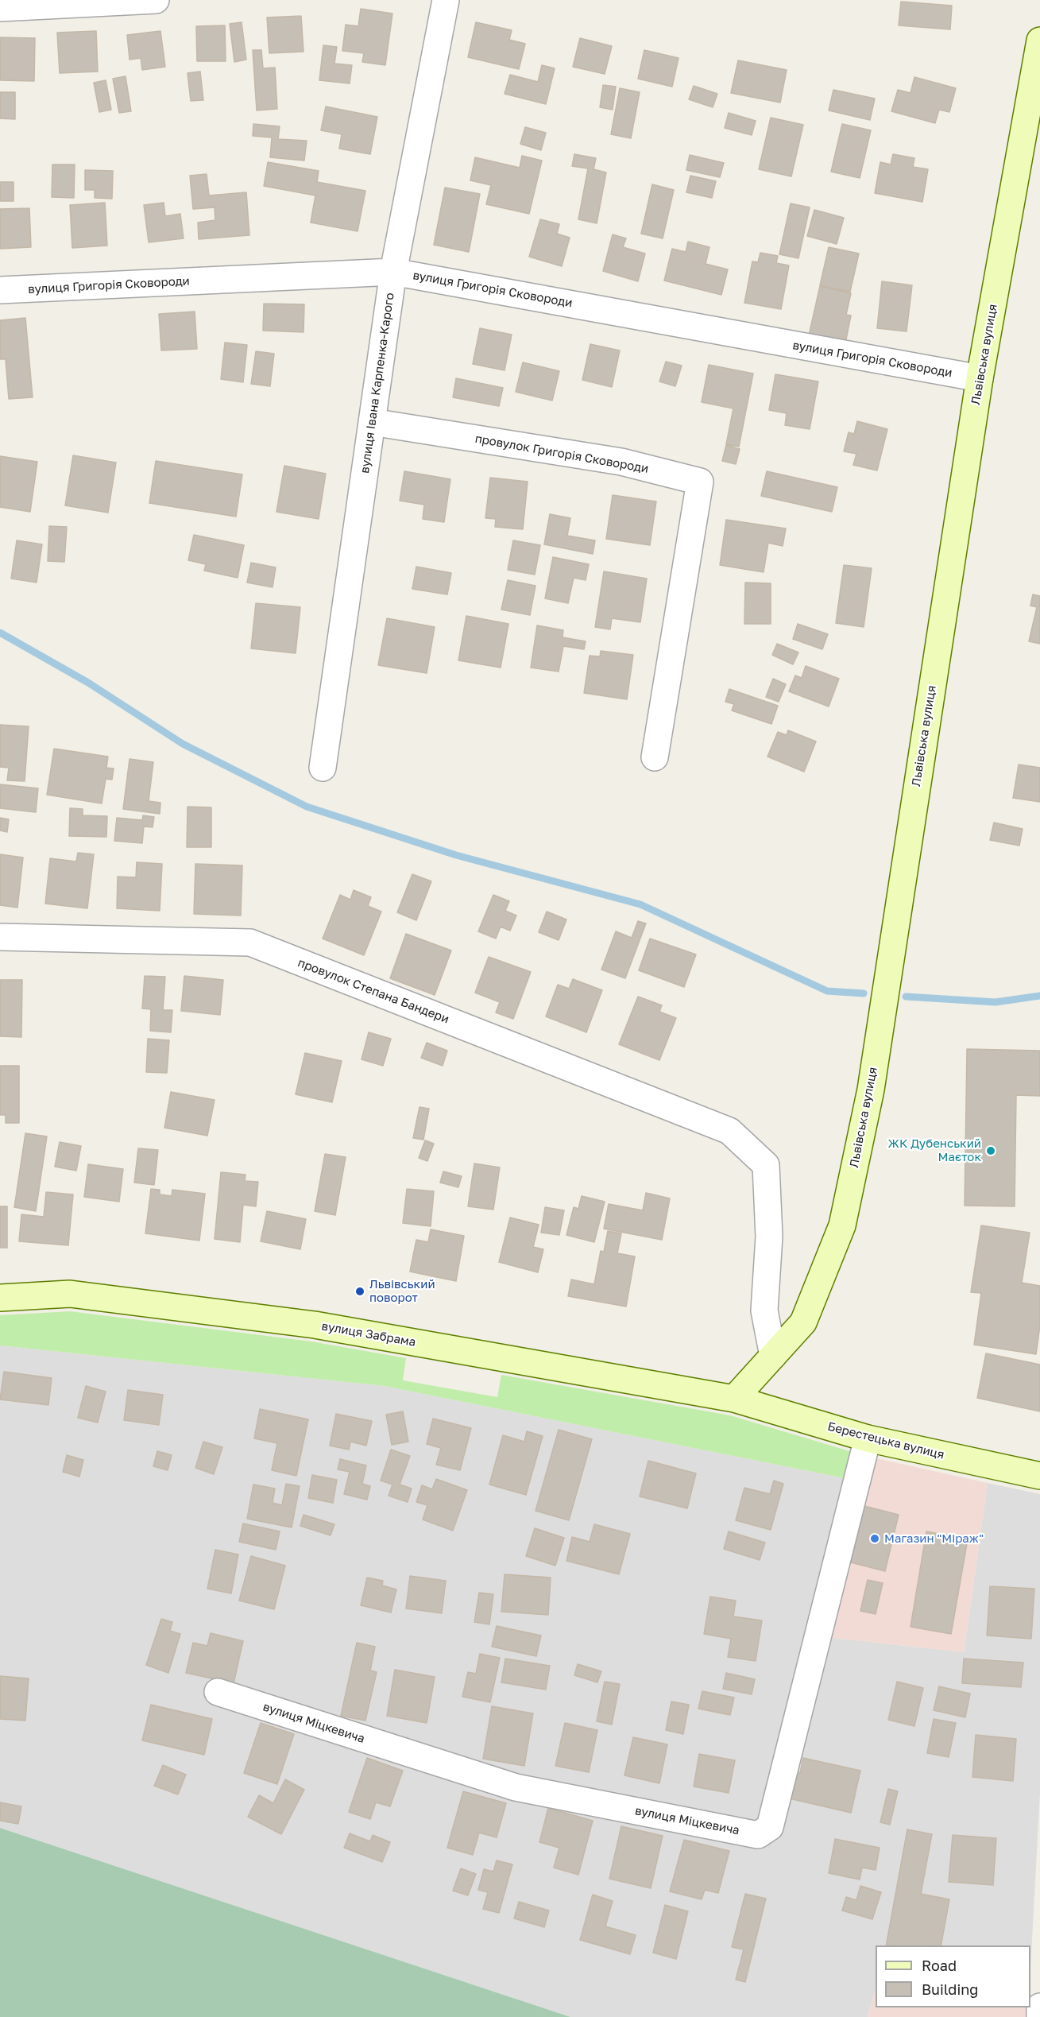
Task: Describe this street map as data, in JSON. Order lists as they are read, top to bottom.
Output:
{
  "streets": {
    "main road": ["Львівська вулиця", "вулиця Забрама", "Берестецька вулиця"],
    "street": [
      "вулиця Григорія Сковороди",
      "вулиця Івана Карпенка-Карого",
      "провулок Григорія Сковороди",
      "провулок Степана Бандери",
      "вулиця Міцкевича"
    ]
  },
  "crossings": [
    ["вулиця Григорія Сковороди", "Львівська вулиця"],
    ["вулиця Григорія Сковороди", "вулиця Івана Карпенка-Карого"],
    ["Львівська вулиця", "провулок Степана Бандери"],
    ["Львівська вулиця", "вулиця Забрама"],
    ["Львівська вулиця", "Берестецька вулиця"],
    ["вулиця Івана Карпенка-Карого", "провулок Григорія Сковороди"],
    ["вулиця Забрама", "Берестецька вулиця"],
    ["Берестецька вулиця", "вулиця Міцкевича"]
  ],
  "places": ["ЖК Дубенський Маєток", "Львівський поворот", "Магазин \"Міраж\""],
  "legend": ["Road", "Building"]
}
